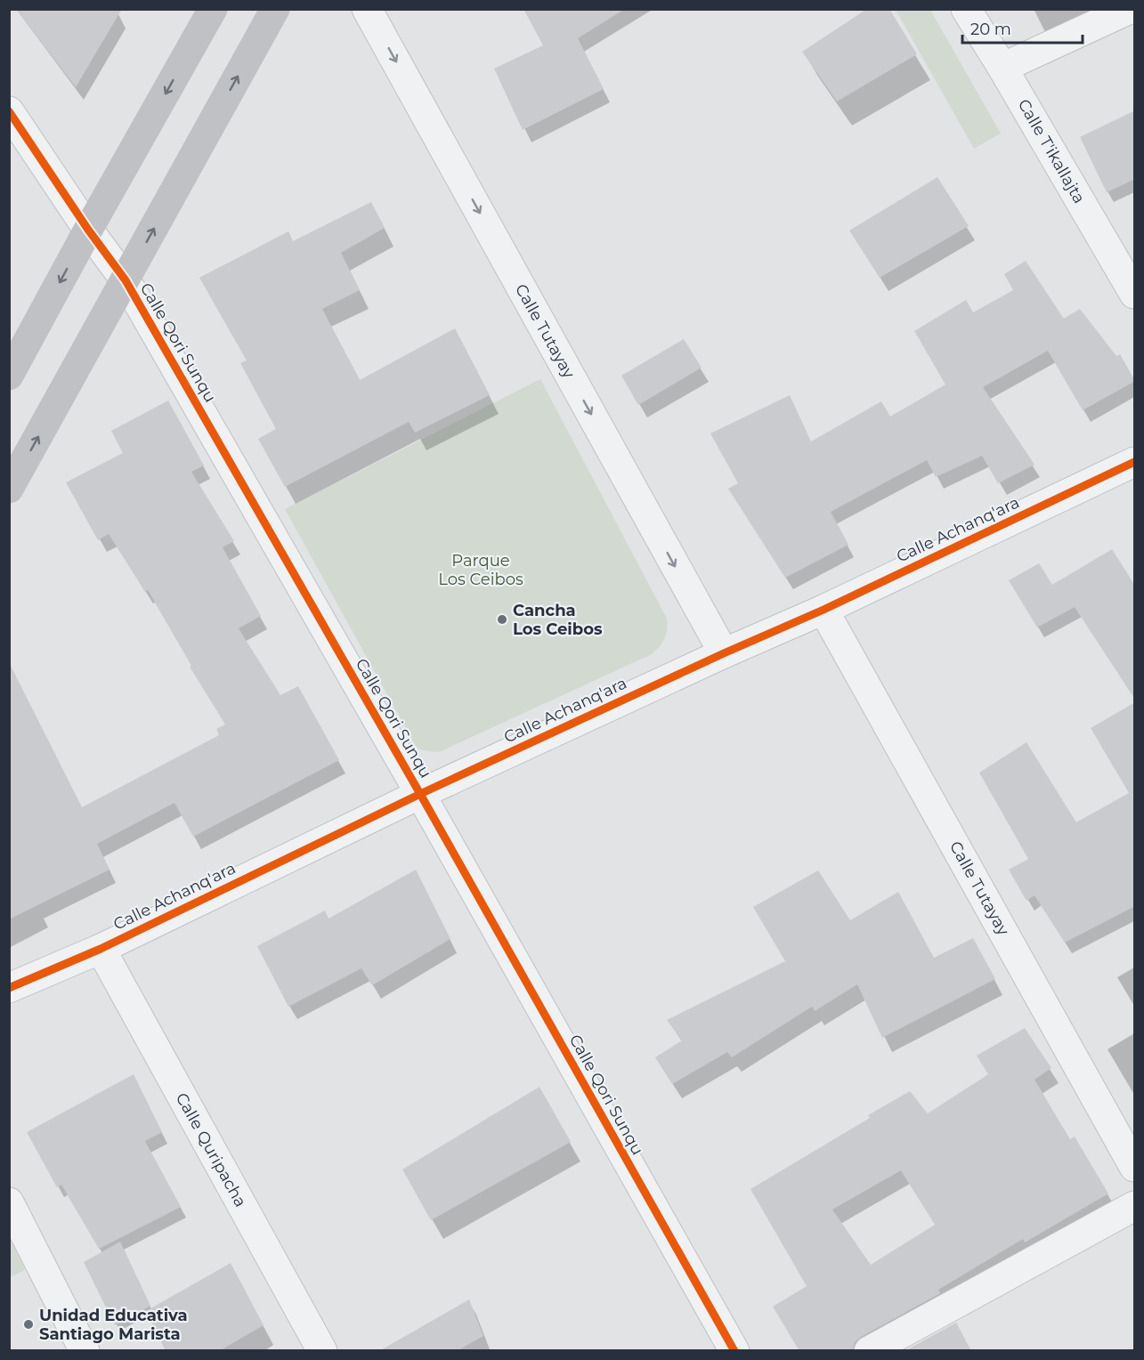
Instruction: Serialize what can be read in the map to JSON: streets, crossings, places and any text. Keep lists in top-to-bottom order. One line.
{"streets":{"street":["Calle T'ikallajta","Calle Tutayay","Calle Qori Sunqu","Calle Achanq'ara","Calle Quripacha"]},"crossings":[["Calle Tutayay","Calle Achanq'ara"],["Calle Qori Sunqu","Calle Achanq'ara"],["Calle Achanq'ara","Calle Quripacha"]],"one_way":["Calle Tutayay"],"parks":["Parque Los Ceibos"],"places":["Cancha Los Ceibos","Unidad Educativa Santiago Marista"],"scale_bar":"20 m"}
